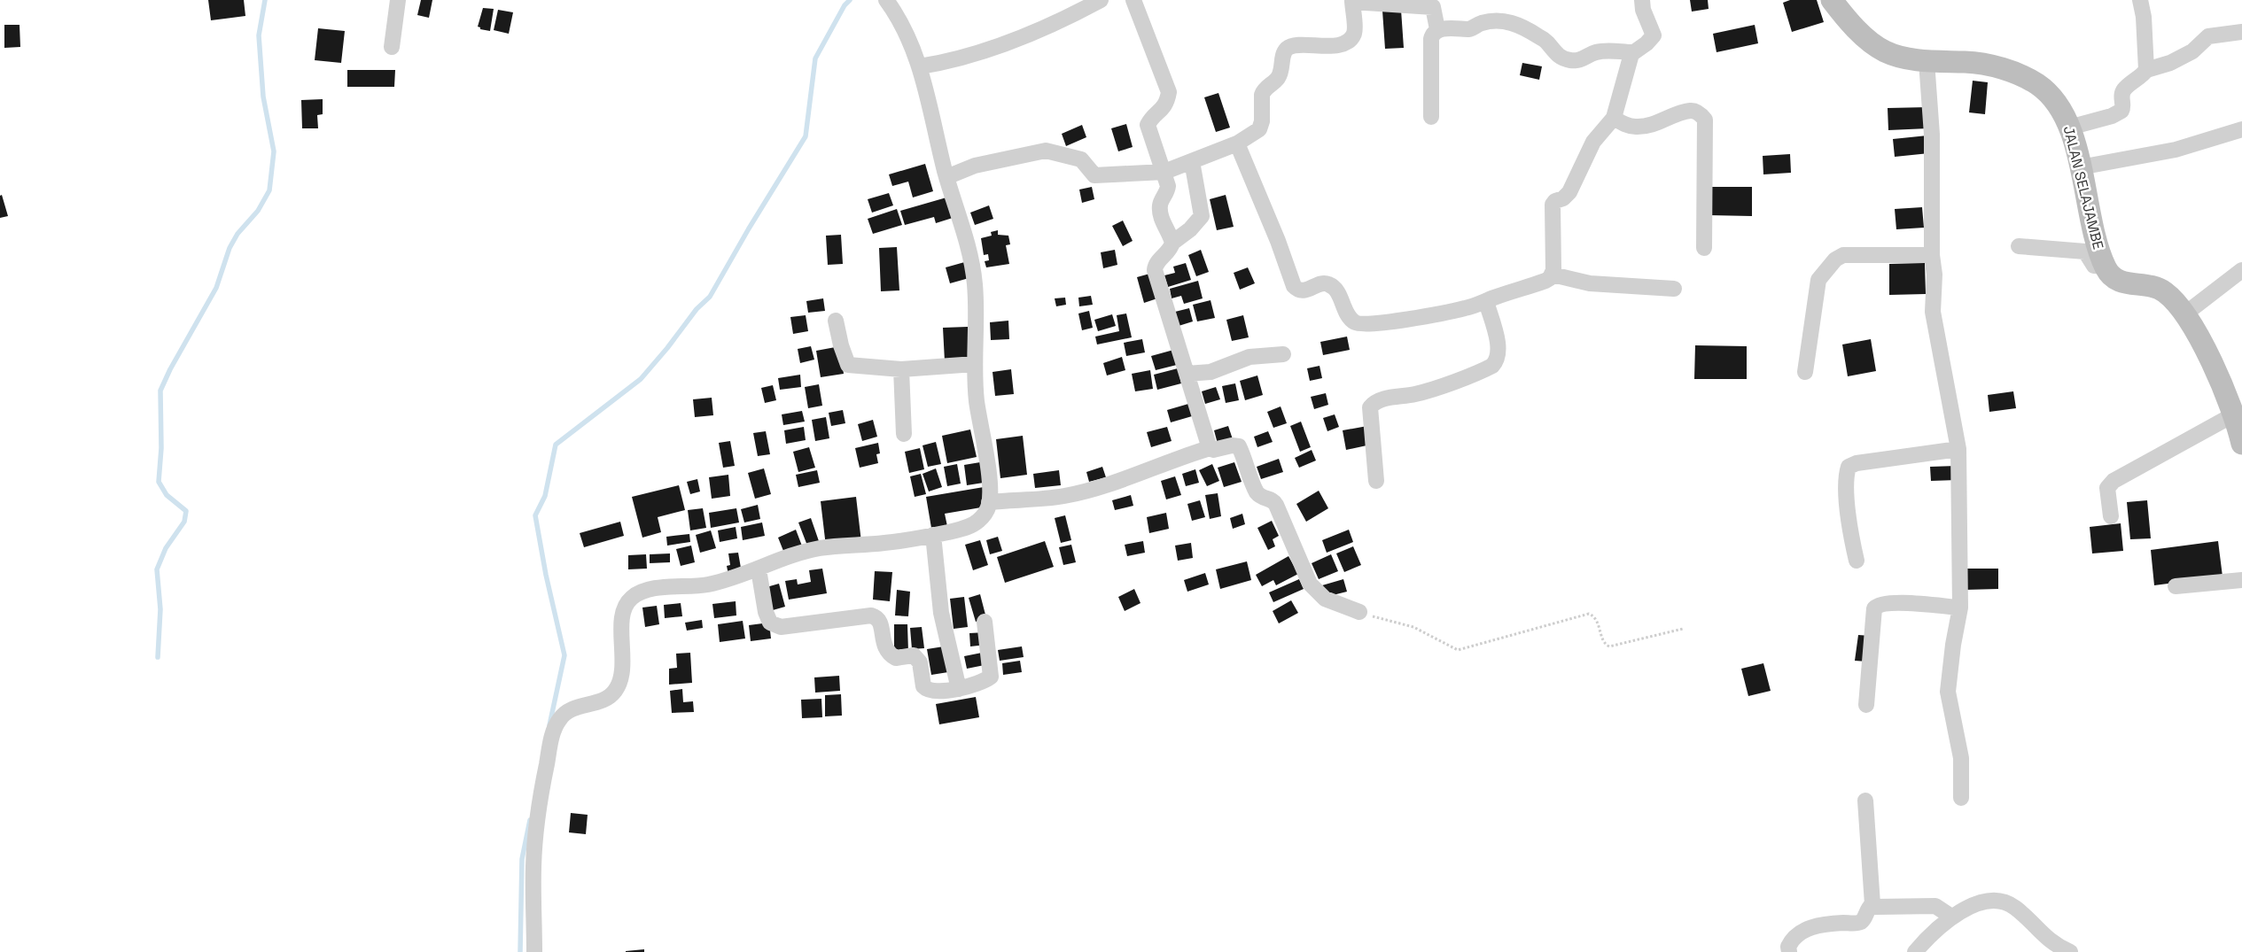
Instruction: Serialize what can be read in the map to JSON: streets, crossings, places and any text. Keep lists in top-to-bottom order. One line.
{"streets":{"street":["JALAN SELAJAMBE"]}}
